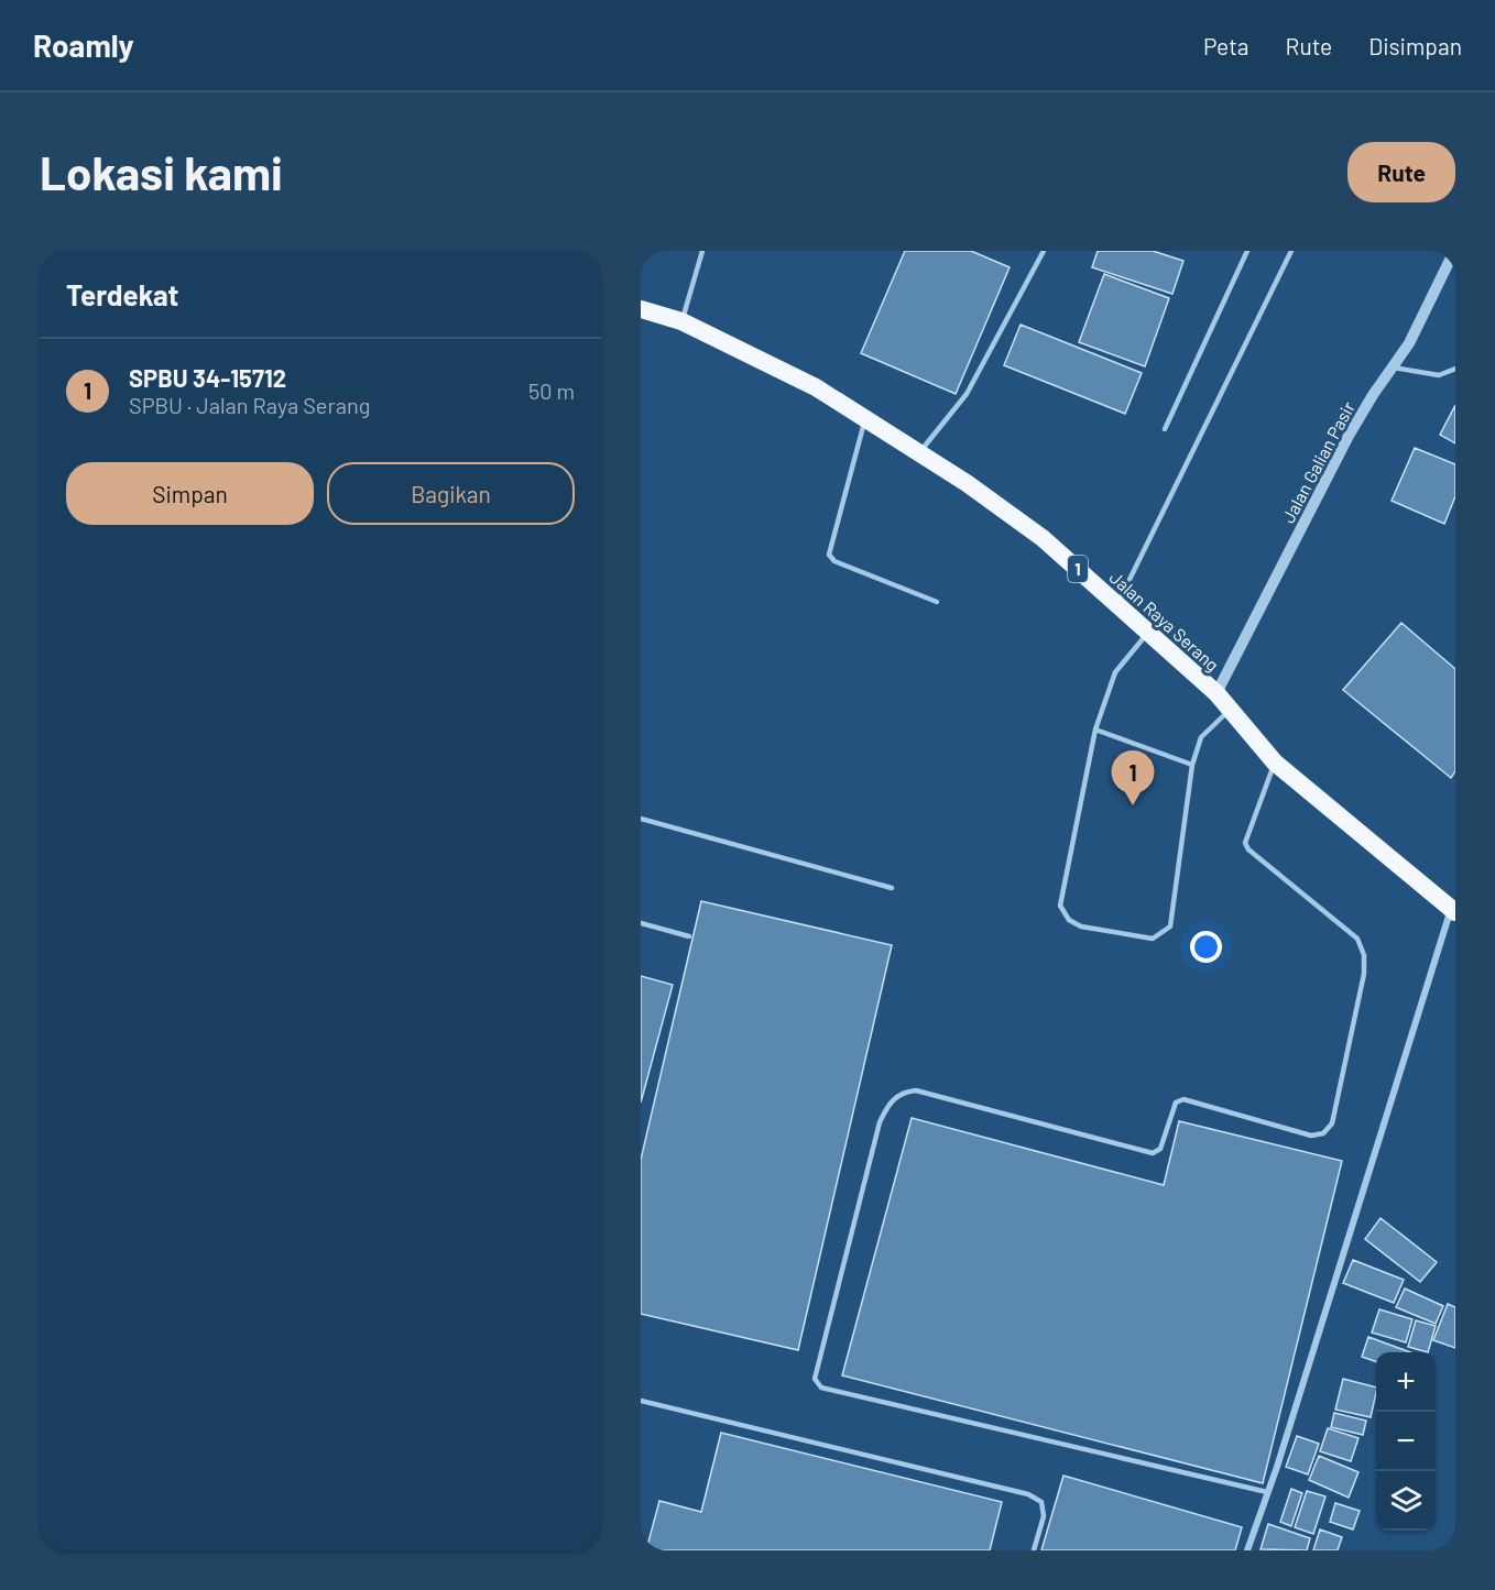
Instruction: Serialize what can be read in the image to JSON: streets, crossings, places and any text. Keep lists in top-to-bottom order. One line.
{"streets":{"highway":["1","Jalan Raya Serang"],"street":["Jalan Galian Pasir"]},"crossings":[["Jalan Galian Pasir","Jalan Raya Serang"]],"page":{"header":"Roamly","nav":["Peta","Rute","Disimpan"],"buttons":["Rute",["Simpan","Bagikan"]],"title":"Lokasi kami","heading":"Terdekat","list":[{"mark":"1","name":"SPBU 34-15712","note":"SPBU · Jalan Raya Serang","value":"50 m"}],"pins":"1","map_buttons":["+","−"]}}
